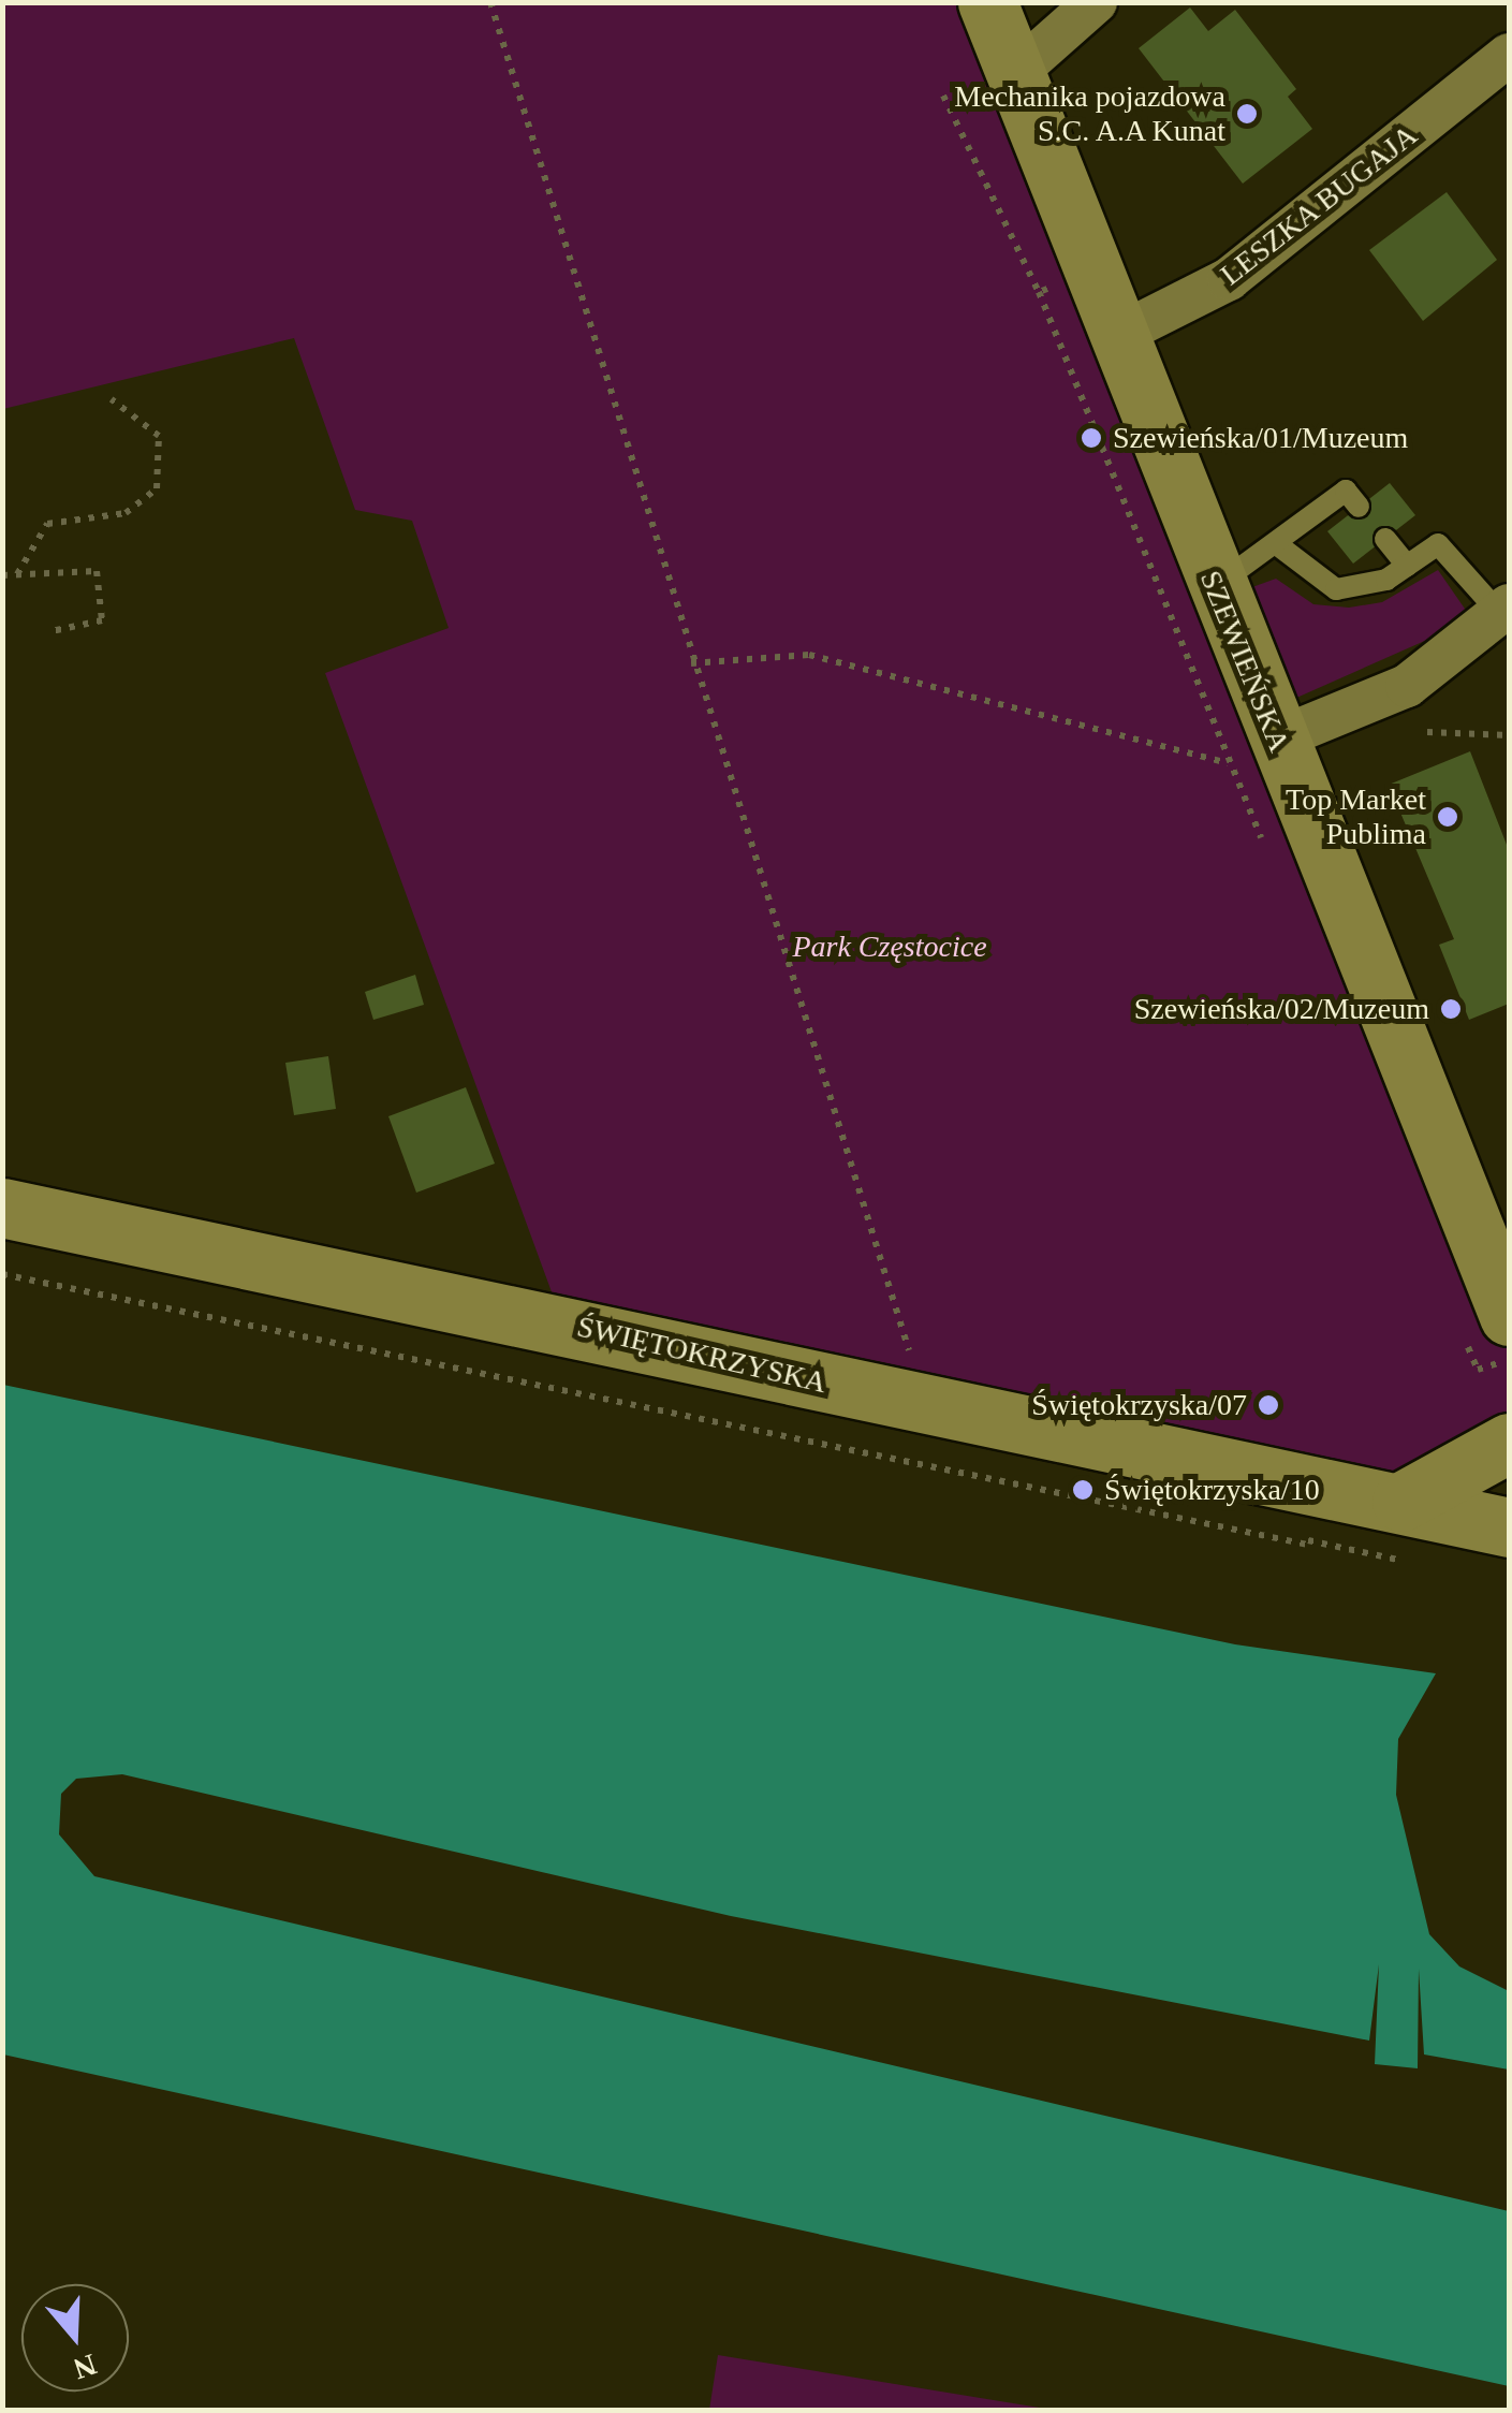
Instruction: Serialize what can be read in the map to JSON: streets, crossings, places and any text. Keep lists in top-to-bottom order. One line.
{"streets":{"street":["LESZKA BUGAJA","SZEWIEŃSKA","ŚWIĘTOKRZYSKA"]},"crossings":[["LESZKA BUGAJA","SZEWIEŃSKA"]],"parks":["Park Częstocice"],"places":["Mechanika pojazdowa S.C. A.A Kunat","Szewieńska/01/Muzeum","Top Market Publima","Szewieńska/02/Muzeum","Świętokrzyska/07","Świętokrzyska/10"],"north":"bottom"}
